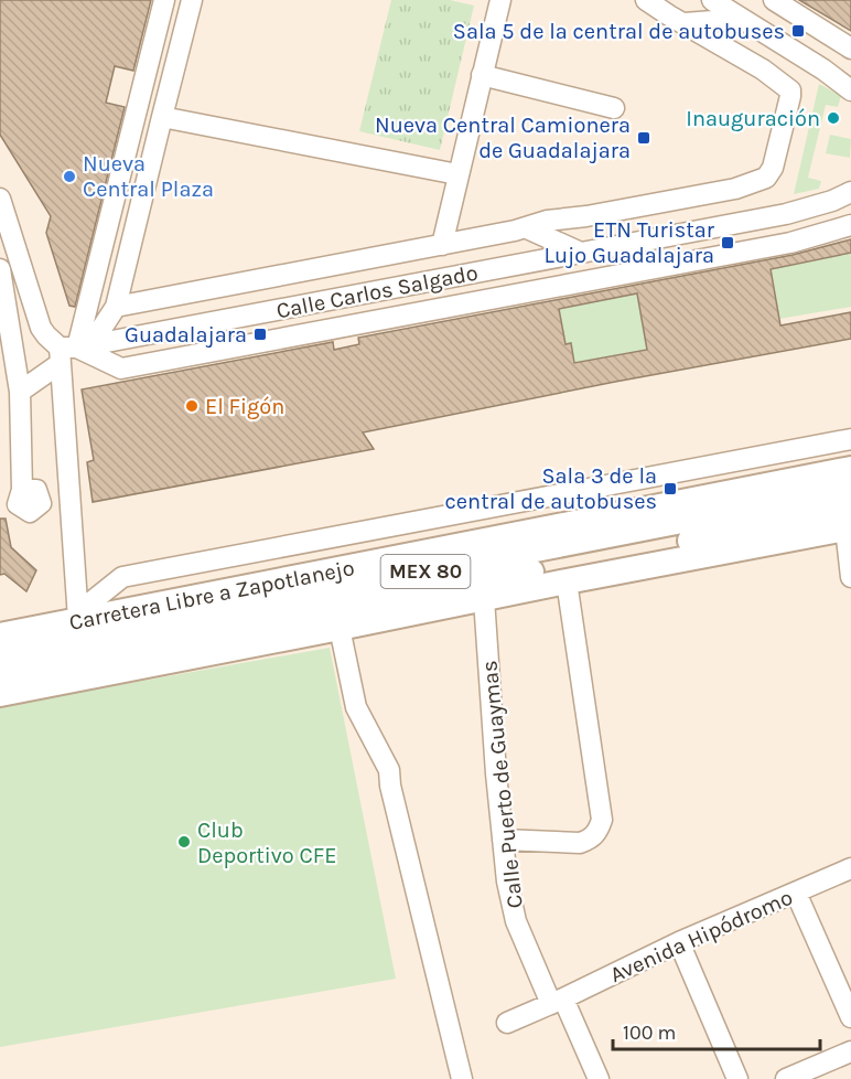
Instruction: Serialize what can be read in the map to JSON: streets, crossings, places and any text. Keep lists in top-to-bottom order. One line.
{"streets":{"main road":["MEX 80","Carretera Libre a Zapotlanejo"],"street":["Calle Carlos Salgado","Calle Puerto de Guaymas","Avenida Hipódromo"]},"crossings":[["Calle Puerto de Guaymas","Avenida Hipódromo"]],"places":{"transit":["Sala 5 de la central de autobuses","Nueva Central Camionera de Guadalajara","ETN Turistar Lujo Guadalajara","Guadalajara","Sala 3 de la central de autobuses"],"other":["Inauguración","Nueva Central Plaza","El Figón","Club Deportivo CFE"]},"scale_bar":"100 m"}
